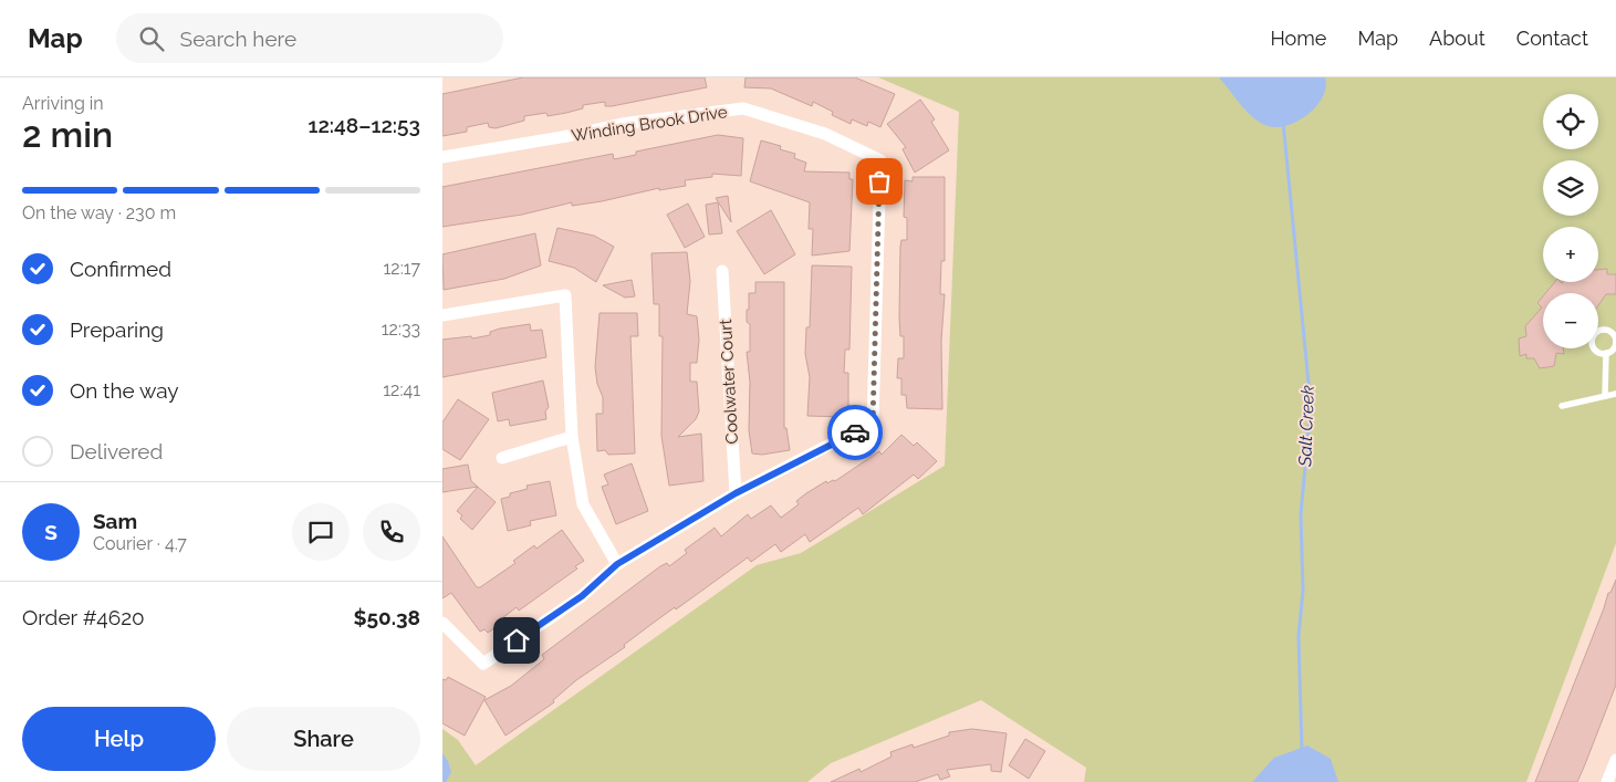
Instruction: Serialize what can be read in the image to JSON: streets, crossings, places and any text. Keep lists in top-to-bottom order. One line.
{"streets":{"street":["Winding Brook Drive","Coolwater Court"]},"crossings":[["Winding Brook Drive","Coolwater Court"]],"water":["Salt Creek"],"page":{"header":"Map","search":"Search here","nav":["Home","Map","About","Contact"],"heading":["2 min","Arriving in","12:48–12:53"],"panel":["Sam","Courier · 4.7","Order #4620","$50.38"],"map_buttons":["+","−"],"bar":"On the way · 230 m","list":[["Confirmed","12:17"],["Preparing","12:33"],["On the way","12:41"],"Delivered"],"round":"S","buttons":["Help","Share"]}}
